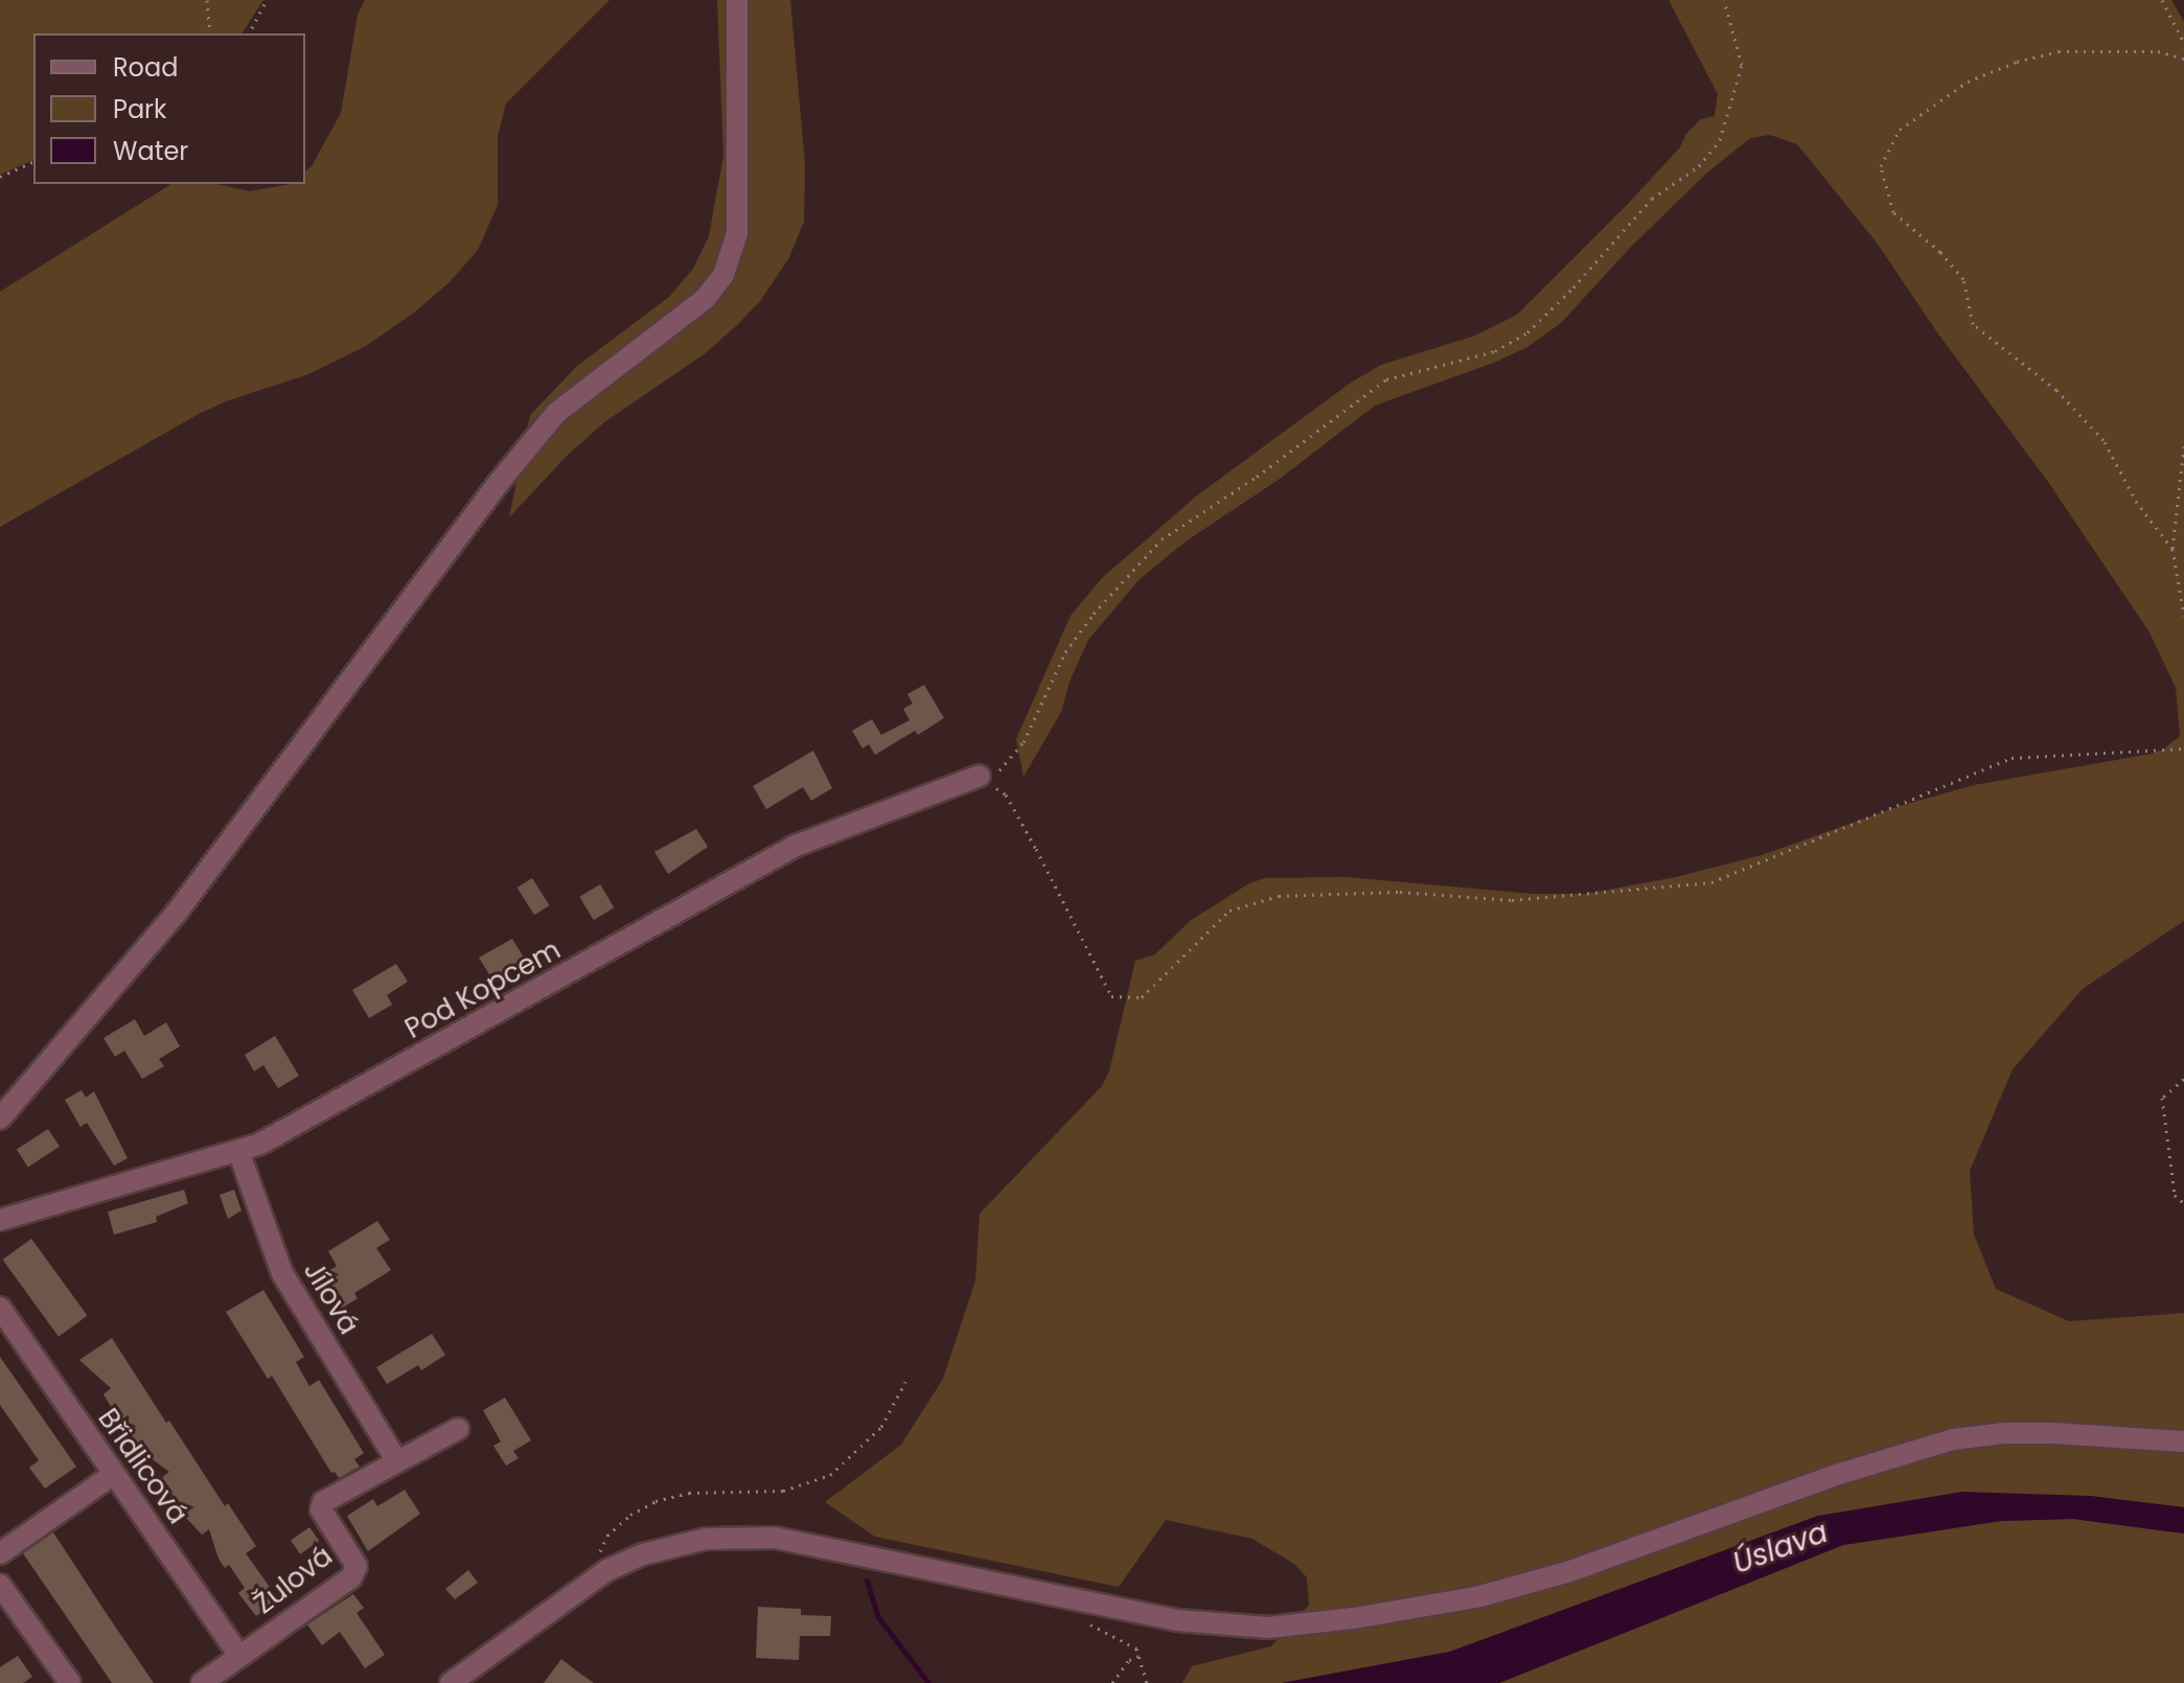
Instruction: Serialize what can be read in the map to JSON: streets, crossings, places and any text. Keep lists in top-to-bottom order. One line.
{"streets":{"street":["Pod Kopcem","Jílová","Břidlicová","Žulová"]},"crossings":[["Pod Kopcem","Jílová"],["Jílová","Žulová"],["Břidlicová","Žulová"]],"water":["Úslava"],"legend":["Road","Park","Water"]}
